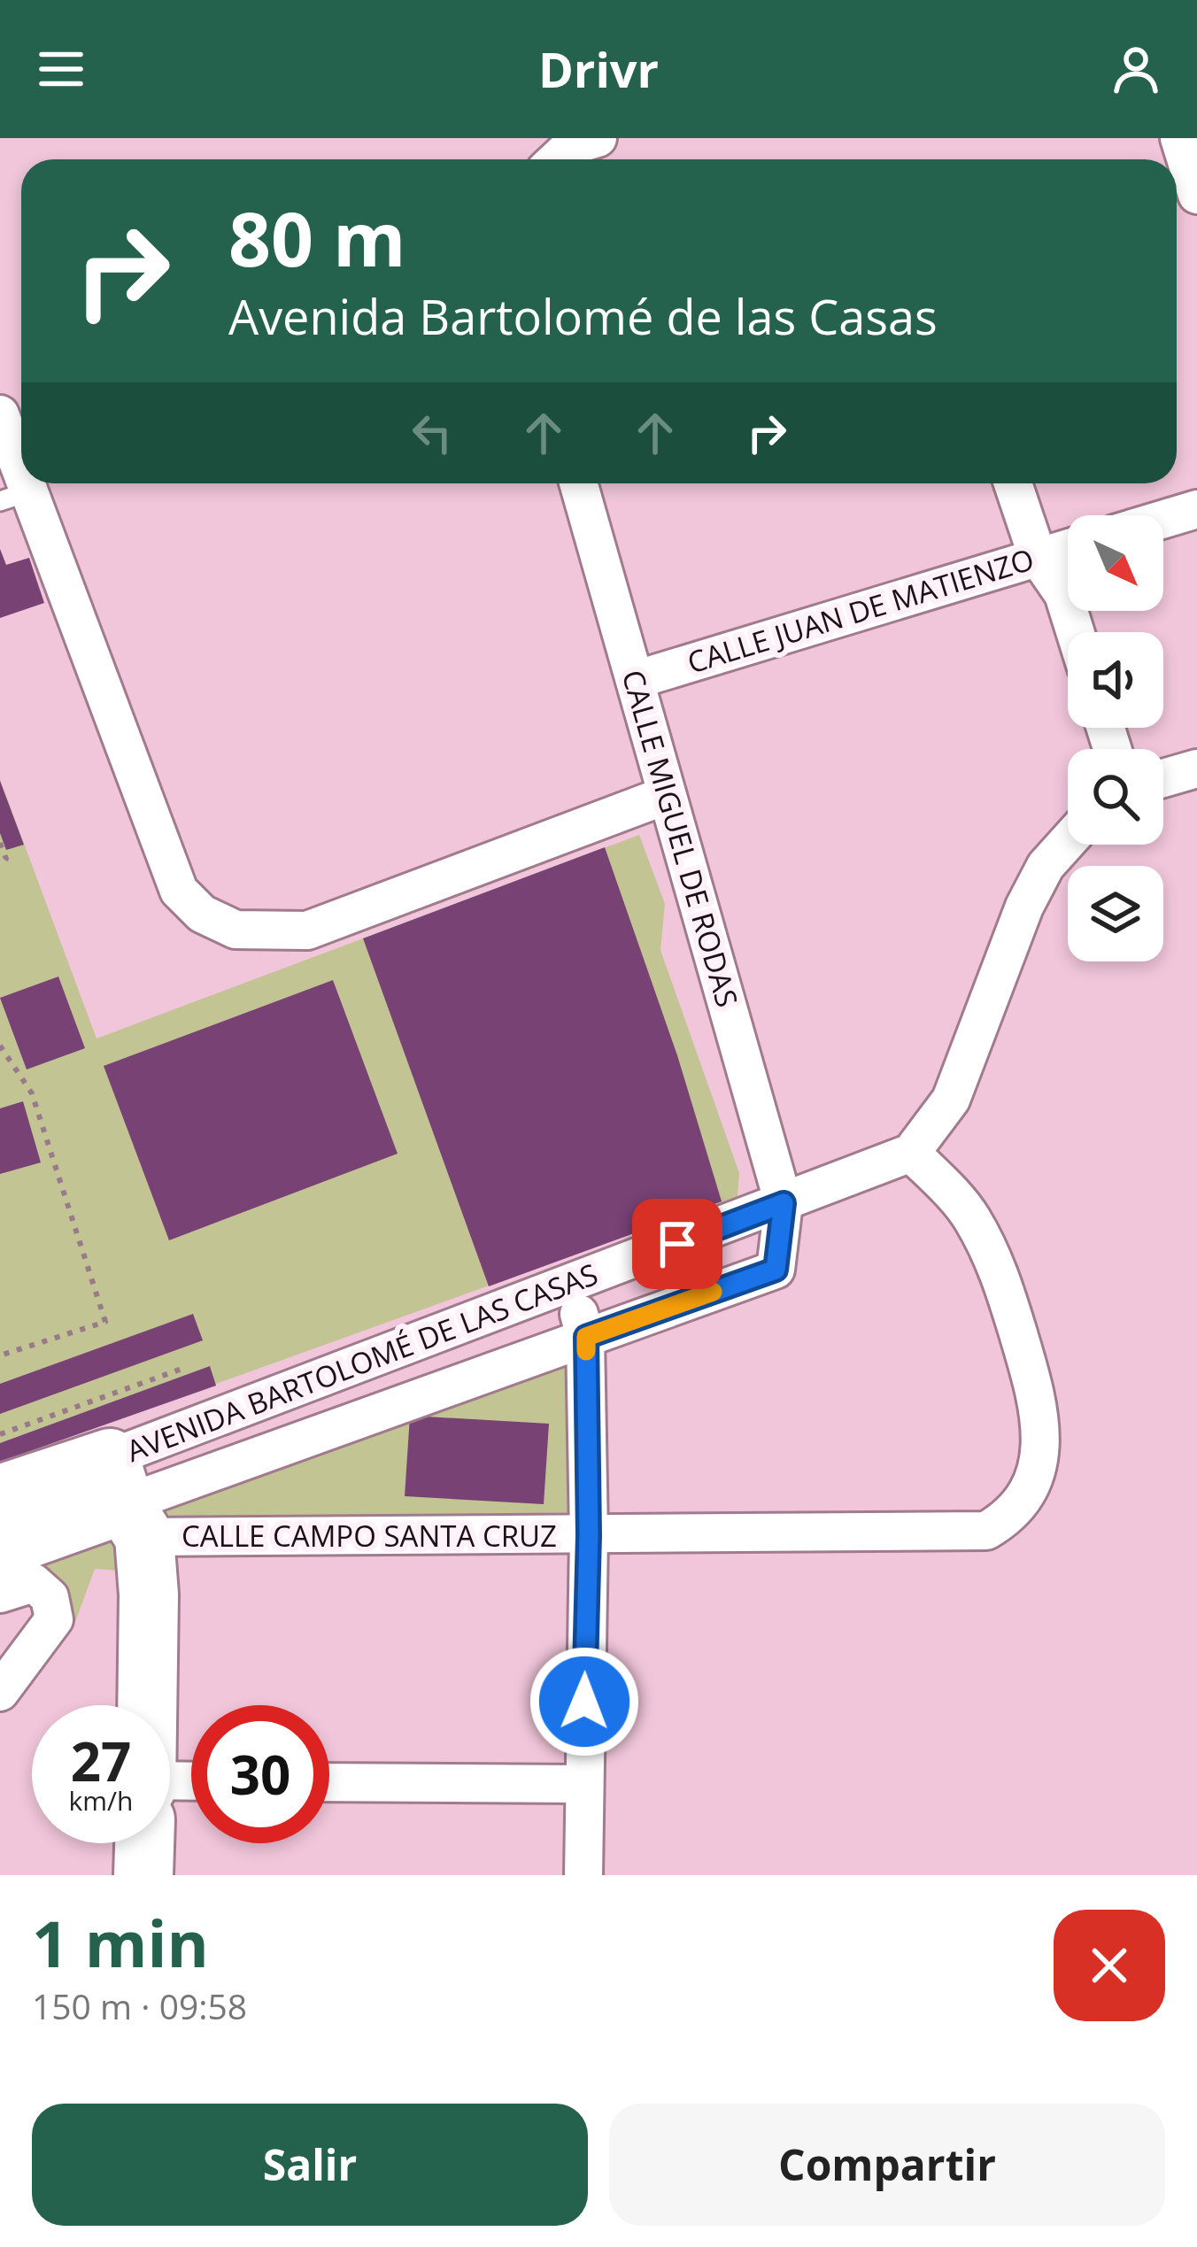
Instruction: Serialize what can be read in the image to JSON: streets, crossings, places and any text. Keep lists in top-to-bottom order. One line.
{"streets":{"main road":["AVENIDA BARTOLOMÉ DE LAS CASAS"],"street":["CALLE JUAN DE MATIENZO","CALLE MIGUEL DE RODAS","CALLE CAMPO SANTA CRUZ"]},"crossings":[["CALLE JUAN DE MATIENZO","CALLE MIGUEL DE RODAS"],["CALLE MIGUEL DE RODAS","AVENIDA BARTOLOMÉ DE LAS CASAS"],["AVENIDA BARTOLOMÉ DE LAS CASAS","CALLE CAMPO SANTA CRUZ"]],"north":"bottom right","page":{"header":"Drivr","turn":["80 m","Avenida Bartolomé de las Casas"],"speed":"27 km/h","limit":"30","heading":["1 min","150 m · 09:58"],"buttons":["Salir","Compartir"]}}
